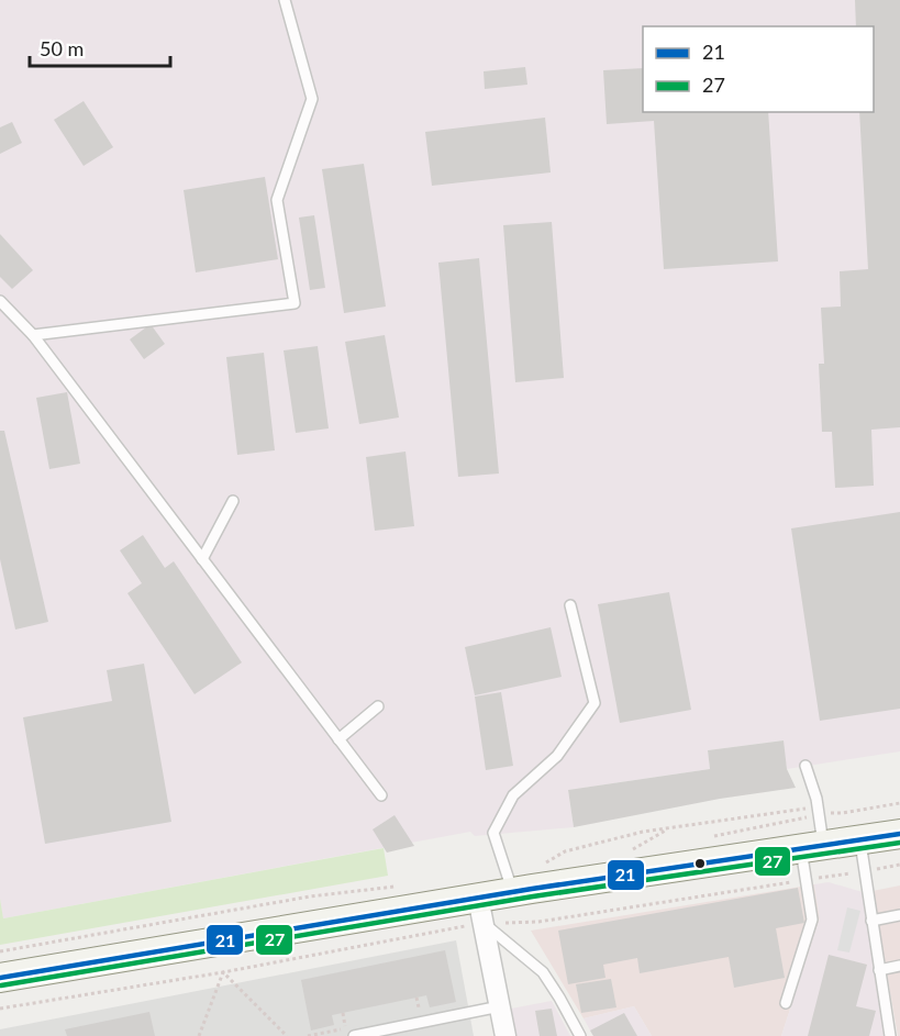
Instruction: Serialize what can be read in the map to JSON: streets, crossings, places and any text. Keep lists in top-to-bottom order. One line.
{"lines":["transit line 21","transit line 27"],"legend":["21","27"],"scale_bar":"50 m"}
